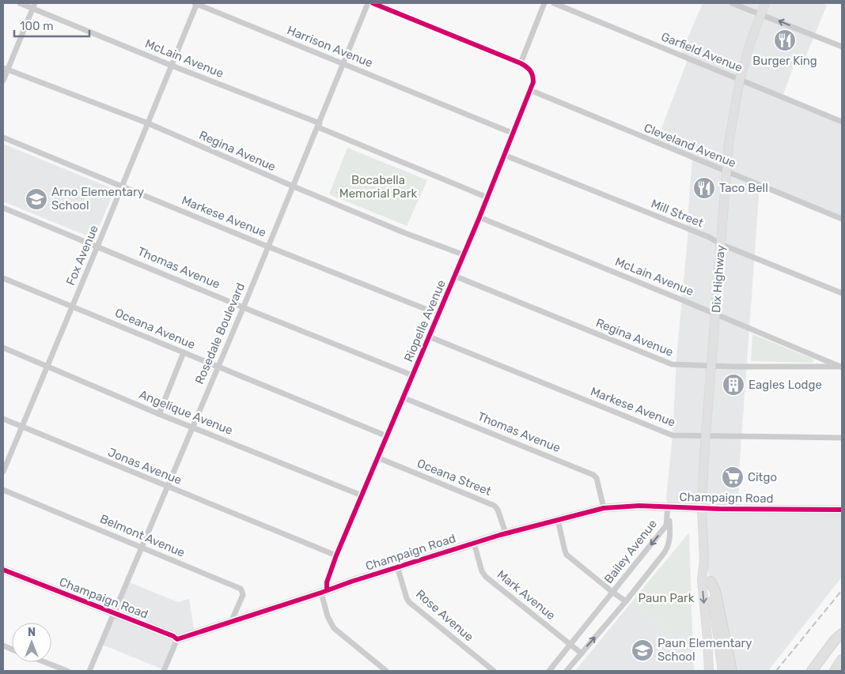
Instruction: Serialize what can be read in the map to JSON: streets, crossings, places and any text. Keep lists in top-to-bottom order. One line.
{"streets":{"main road":["Dix Highway"],"street":["Harrison Avenue","Garfield Avenue","McLain Avenue","Cleveland Avenue","Regina Avenue","Mill Street","Markese Avenue","Fox Avenue","Thomas Avenue","Riopelle Avenue","Oceana Avenue","Rosedale Boulevard","Angelique Avenue","Jonas Avenue","Oceana Street","Champaign Road","Belmont Avenue","Bailey Avenue","Mark Avenue","Rose Avenue"]},"crossings":[["Harrison Avenue","Fox Avenue"],["Harrison Avenue","Riopelle Avenue"],["Harrison Avenue","Rosedale Boulevard"],["Garfield Avenue","Dix Highway"],["McLain Avenue","Regina Avenue"],["McLain Avenue","Fox Avenue"],["McLain Avenue","Dix Highway"],["McLain Avenue","Riopelle Avenue"],["McLain Avenue","Rosedale Boulevard"],["Cleveland Avenue","Dix Highway"],["Cleveland Avenue","Riopelle Avenue"],["Regina Avenue","Fox Avenue"],["Regina Avenue","Dix Highway"],["Regina Avenue","Riopelle Avenue"],["Regina Avenue","Rosedale Boulevard"],["Mill Street","Dix Highway"],["Mill Street","Riopelle Avenue"],["Markese Avenue","Fox Avenue"],["Markese Avenue","Dix Highway"],["Markese Avenue","Riopelle Avenue"],["Markese Avenue","Rosedale Boulevard"],["Fox Avenue","Thomas Avenue"],["Fox Avenue","Oceana Avenue"],["Fox Avenue","Angelique Avenue"],["Fox Avenue","Jonas Avenue"],["Thomas Avenue","Riopelle Avenue"],["Thomas Avenue","Rosedale Boulevard"],["Thomas Avenue","Champaign Road"],["Dix Highway","Champaign Road"],["Riopelle Avenue","Oceana Avenue"],["Riopelle Avenue","Angelique Avenue"],["Riopelle Avenue","Jonas Avenue"],["Riopelle Avenue","Oceana Street"],["Riopelle Avenue","Champaign Road"],["Oceana Avenue","Rosedale Boulevard"],["Rosedale Boulevard","Angelique Avenue"],["Rosedale Boulevard","Jonas Avenue"],["Rosedale Boulevard","Champaign Road"],["Rosedale Boulevard","Belmont Avenue"],["Oceana Street","Champaign Road"],["Champaign Road","Belmont Avenue"],["Champaign Road","Bailey Avenue"],["Champaign Road","Mark Avenue"],["Champaign Road","Rose Avenue"],["Bailey Avenue","Mark Avenue"]],"parks":["Bocabella Memorial Park","Paun Park"],"places":{"restaurant":["Burger King","Taco Bell"],"school or university":["Arno Elementary School","Paun Elementary School"],"building":["Eagles Lodge"],"supermarket":["Citgo"]},"scale_bar":"100 m","north":"top"}
